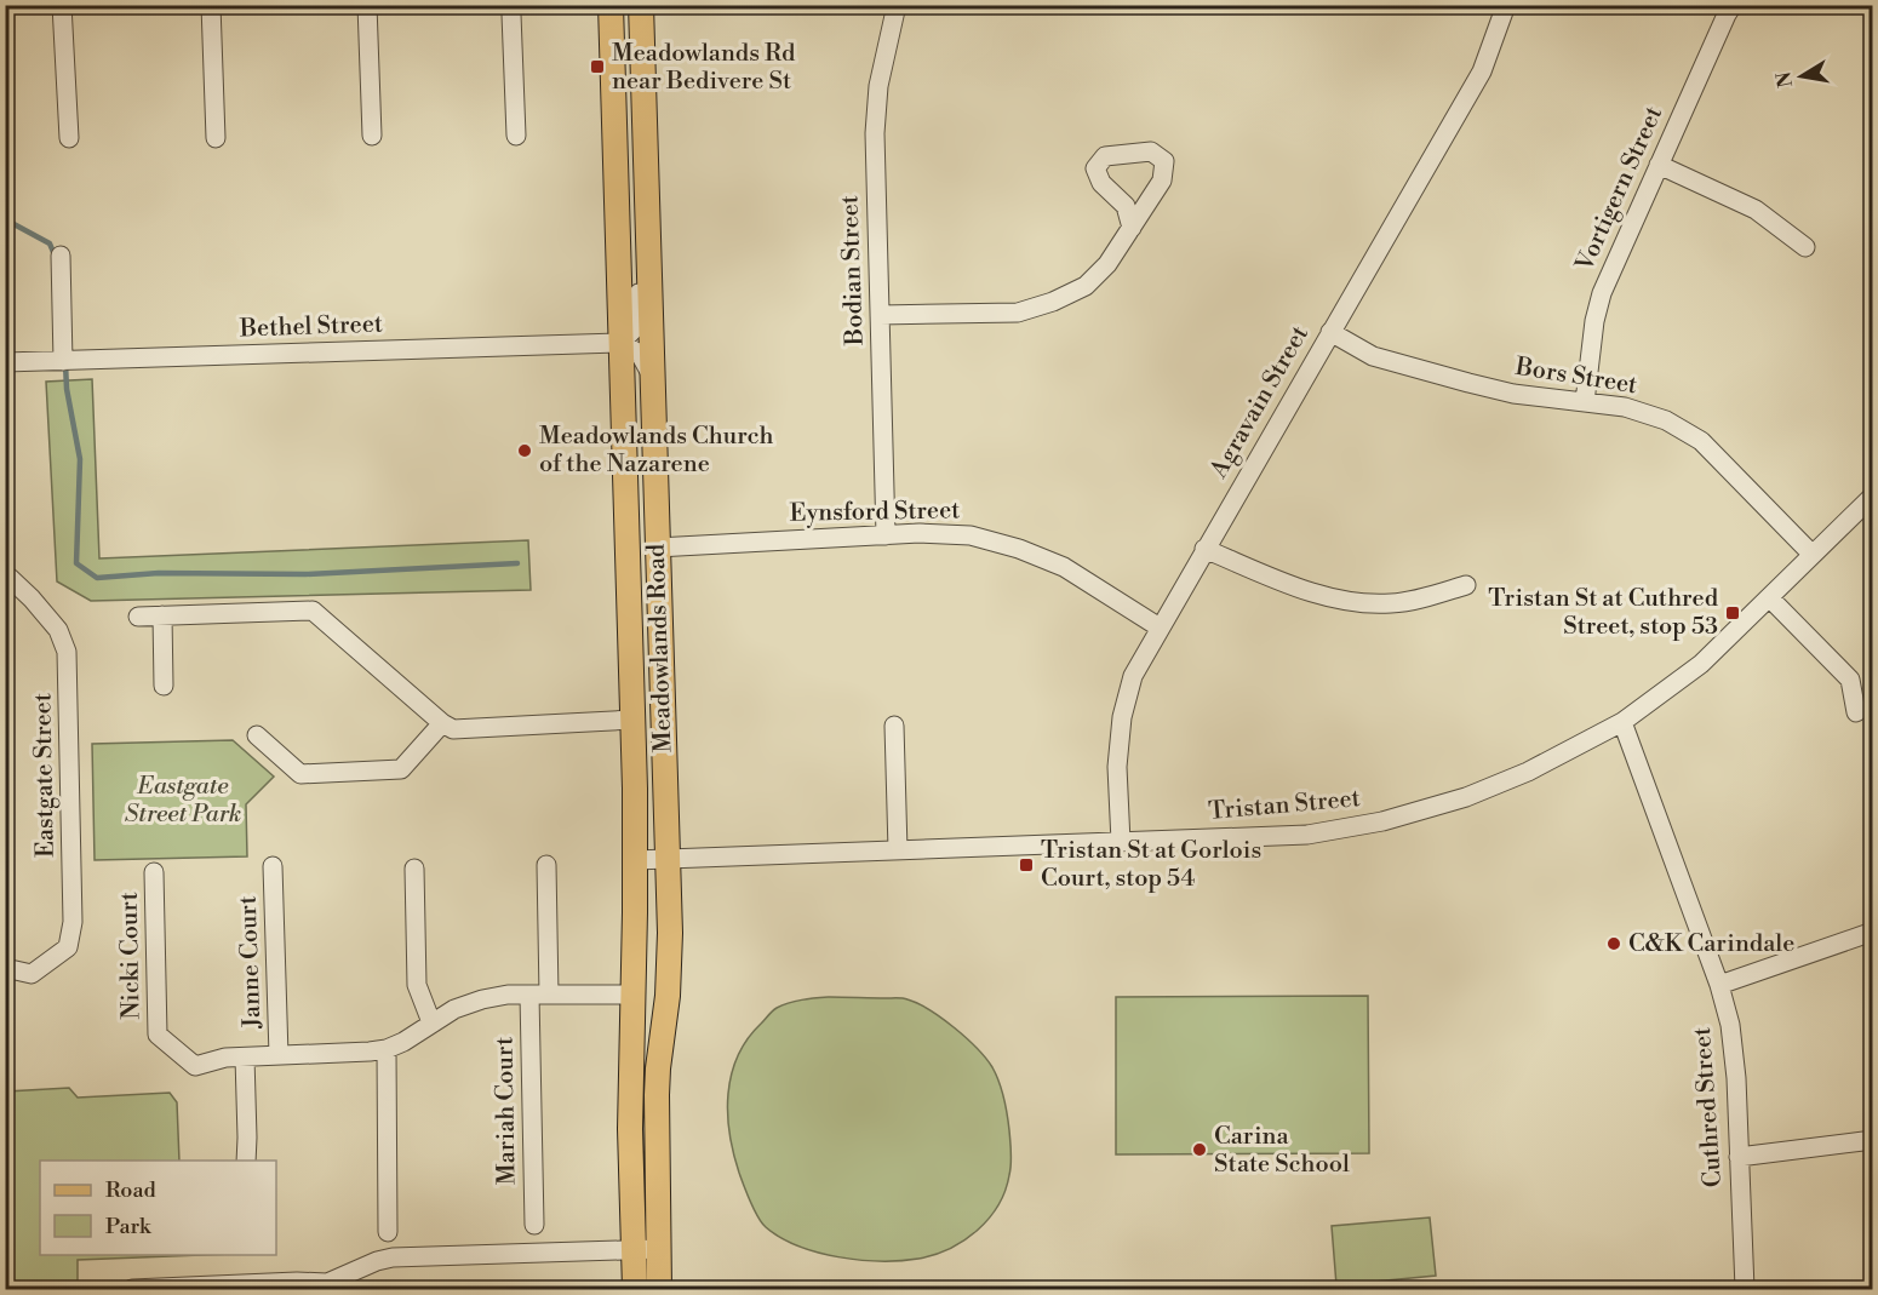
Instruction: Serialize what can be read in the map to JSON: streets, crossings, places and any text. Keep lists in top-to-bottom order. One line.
{"streets":{"main road":["Meadowlands Road"],"street":["Vortigern Street","Bodian Street","Bethel Street","Bors Street","Agravain Street","Eynsford Street","Eastgate Street","Tristan Street","Nicki Court","Janne Court","Cuthred Street","Mariah Court"]},"crossings":[["Vortigern Street","Bors Street"],["Bodian Street","Eynsford Street"],["Bethel Street","Meadowlands Road"],["Bors Street","Agravain Street"],["Bors Street","Tristan Street"],["Agravain Street","Eynsford Street"],["Agravain Street","Tristan Street"],["Eynsford Street","Meadowlands Road"],["Meadowlands Road","Tristan Street"],["Tristan Street","Cuthred Street"]],"parks":["Eastgate Street Park"],"places":{"transit":["Meadowlands Rd near Bedivere St","Tristan St at Cuthred Street, stop 53","Tristan St at Gorlois Court, stop 54"],"other":["Meadowlands Church of the Nazarene","C&K Carindale","Carina State School"]},"legend":["Road","Park"],"north":"left"}
